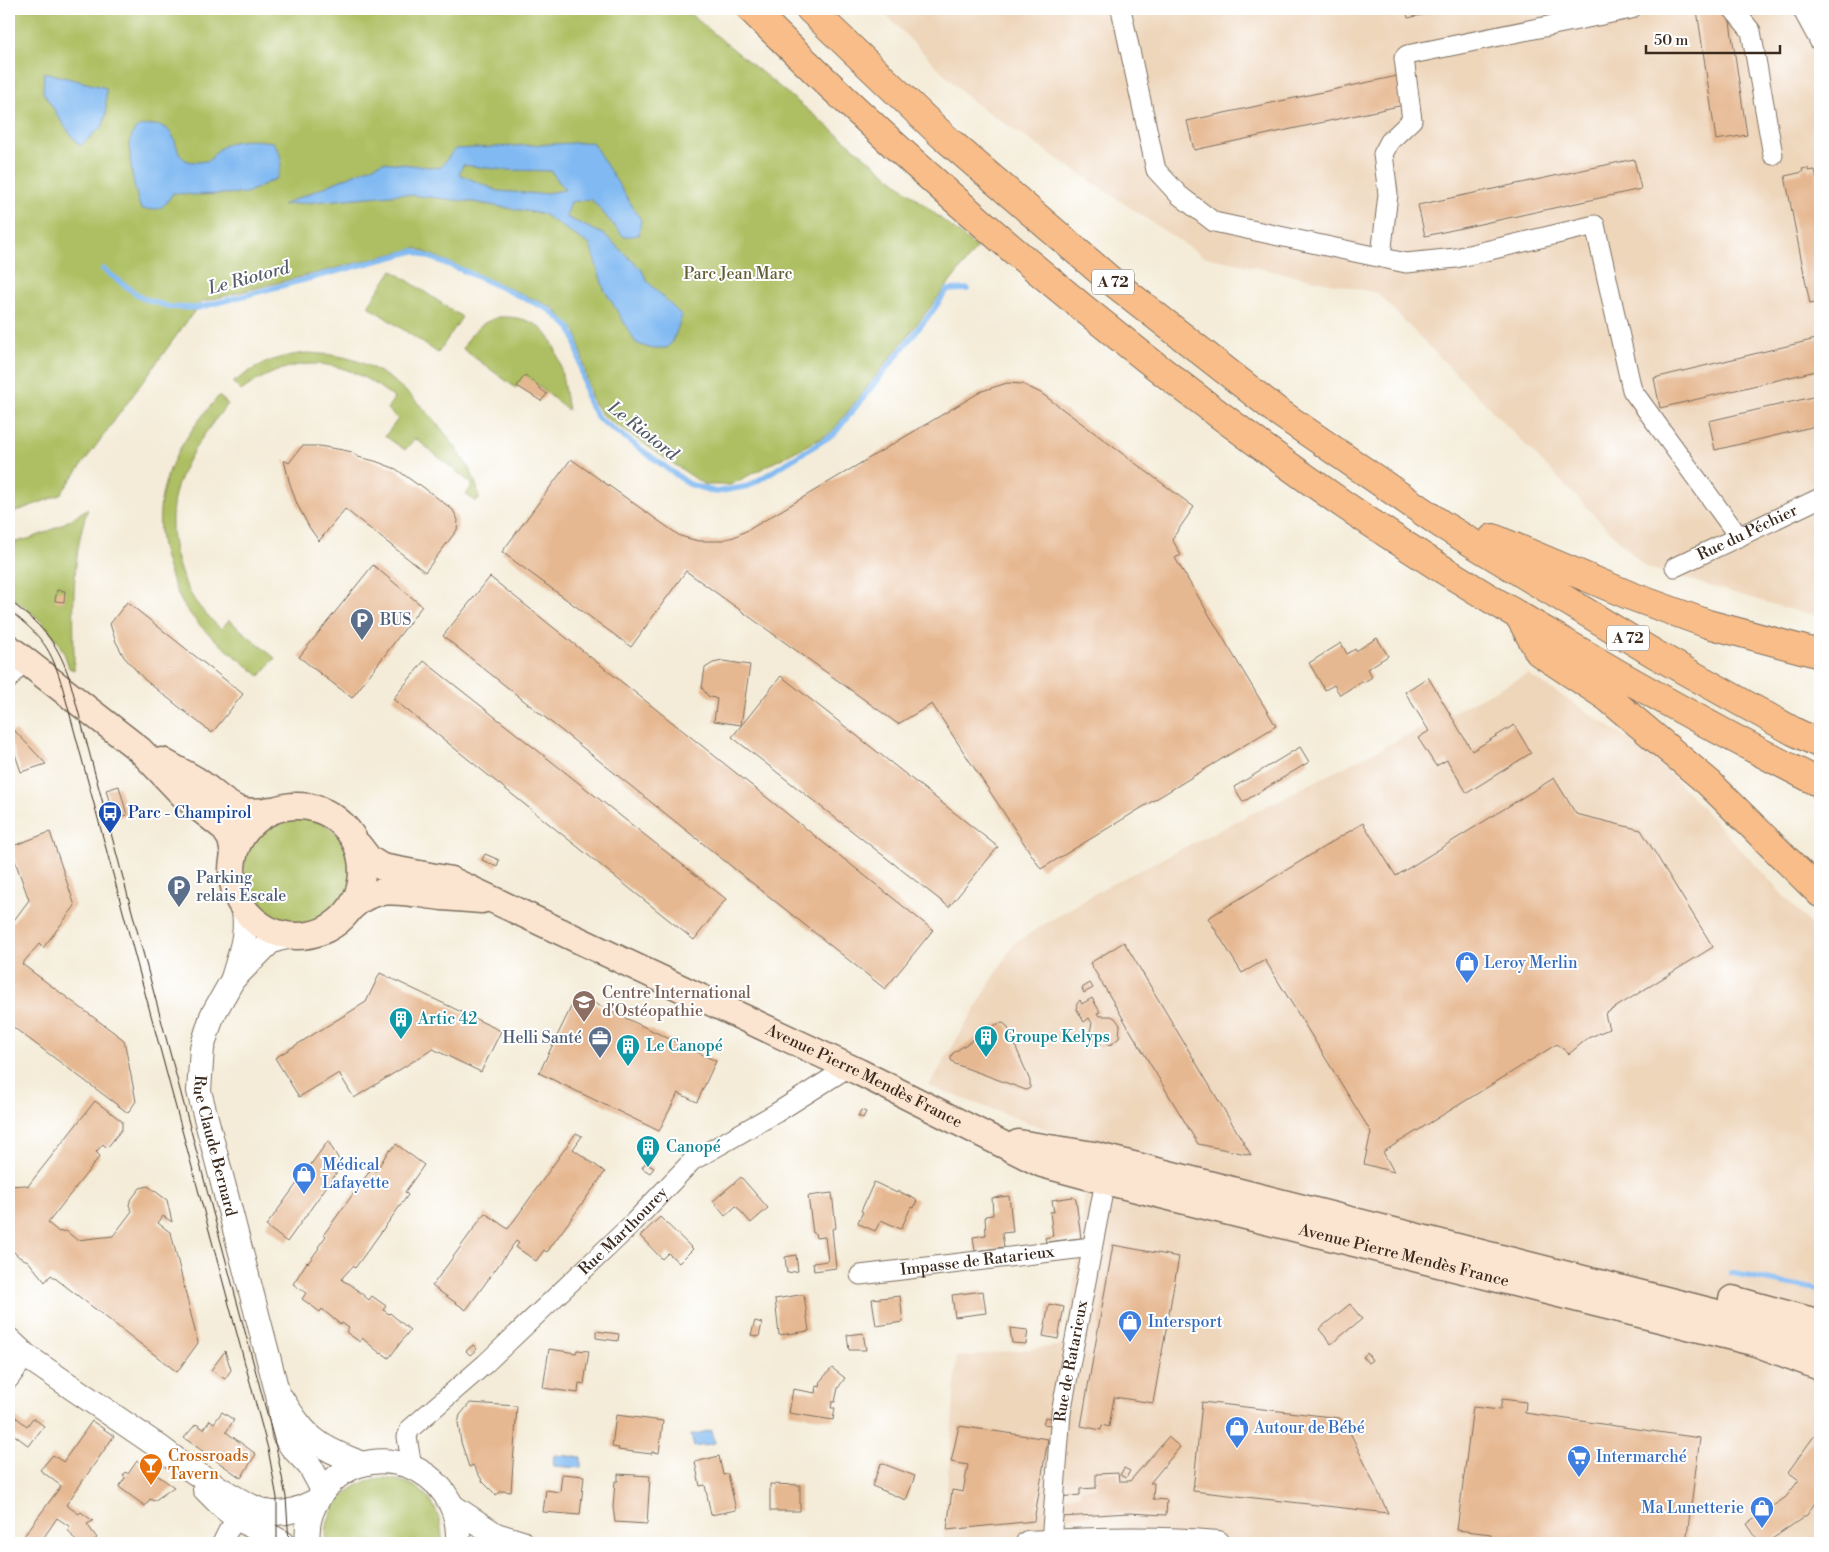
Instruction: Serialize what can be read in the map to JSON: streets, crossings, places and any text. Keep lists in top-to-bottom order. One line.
{"streets":{"highway":["A 72"],"main road":["Avenue Pierre Mendès France"],"street":["Rue du Péchier","Rue Claude Bernard","Rue Marthourey","Impasse de Ratarieux","Rue de Ratarieux"]},"crossings":[["Avenue Pierre Mendès France","Rue Claude Bernard"],["Avenue Pierre Mendès France","Rue Marthourey"],["Avenue Pierre Mendès France","Rue de Ratarieux"],["Impasse de Ratarieux","Rue de Ratarieux"]],"water":["Le Riotord"],"parks":["Parc Jean Marc"],"places":{"parking":["BUS","Parking relais Escale"],"bus stop":["Parc - Champirol"],"shop":["Leroy Merlin","Médical Lafayette","Intersport","Autour de Bébé","Ma Lunetterie"],"school or university":["Centre International d'Ostéopathie"],"building":["Artic 42","Groupe Kelyps","Le Canopé","Canopé"],"office":["Helli Santé"],"supermarket":["Intermarché"],"bar":["Crossroads Tavern"]},"scale_bar":"50 m"}
